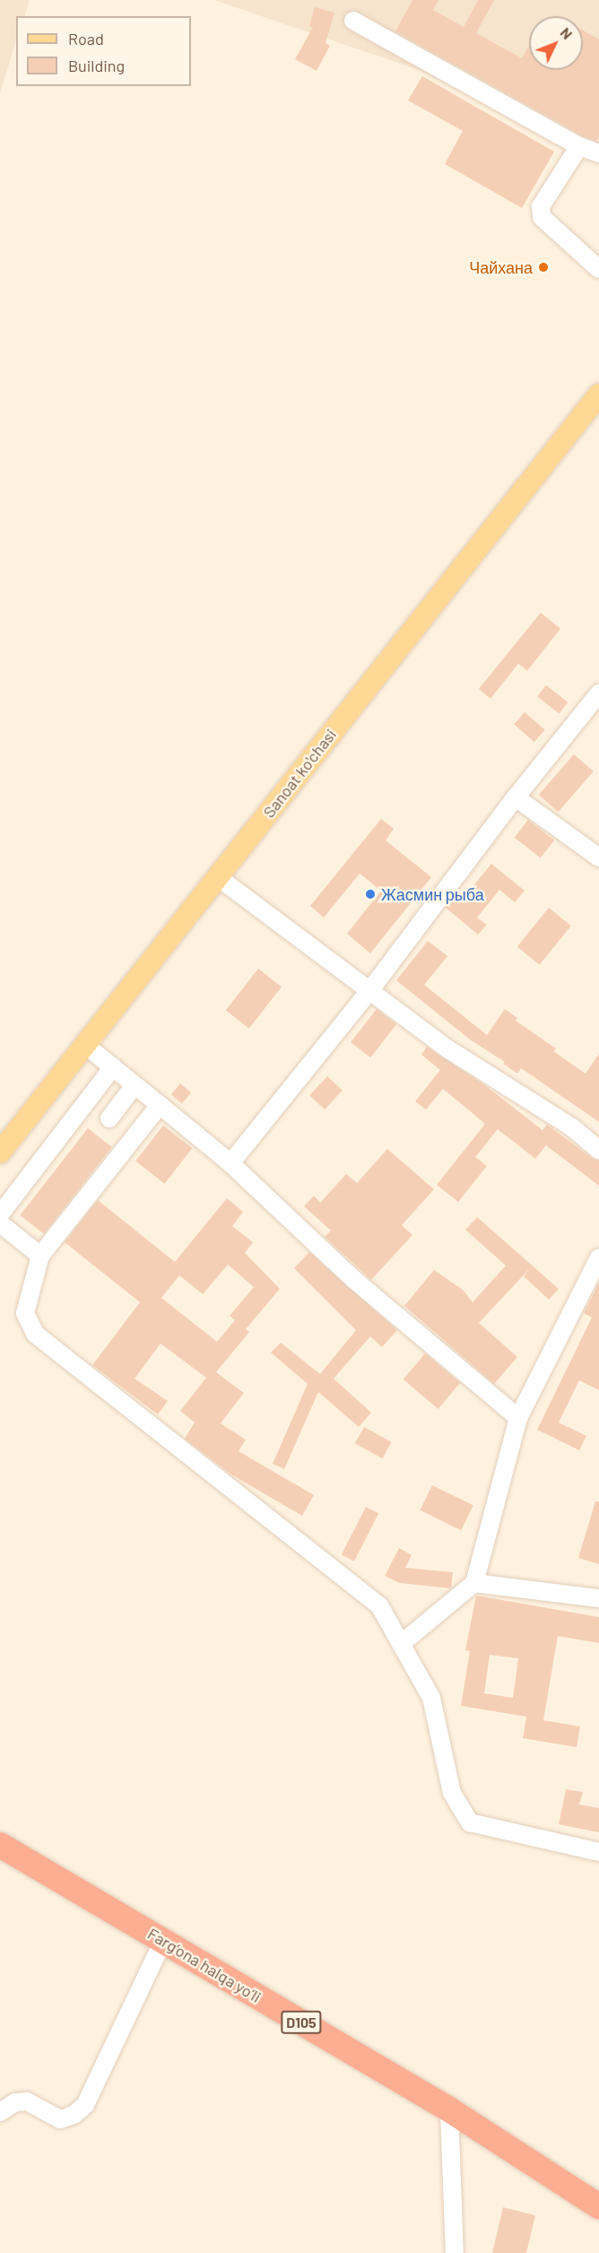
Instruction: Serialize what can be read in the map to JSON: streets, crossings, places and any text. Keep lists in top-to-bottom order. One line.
{"streets":{"highway":["Farg‘ona halqa yo‘li","D105"],"main road":["Sanoat ko'chasi"]},"places":["Чайхана","Жасмин рыба"],"legend":["Road","Building"],"north":"top right"}
